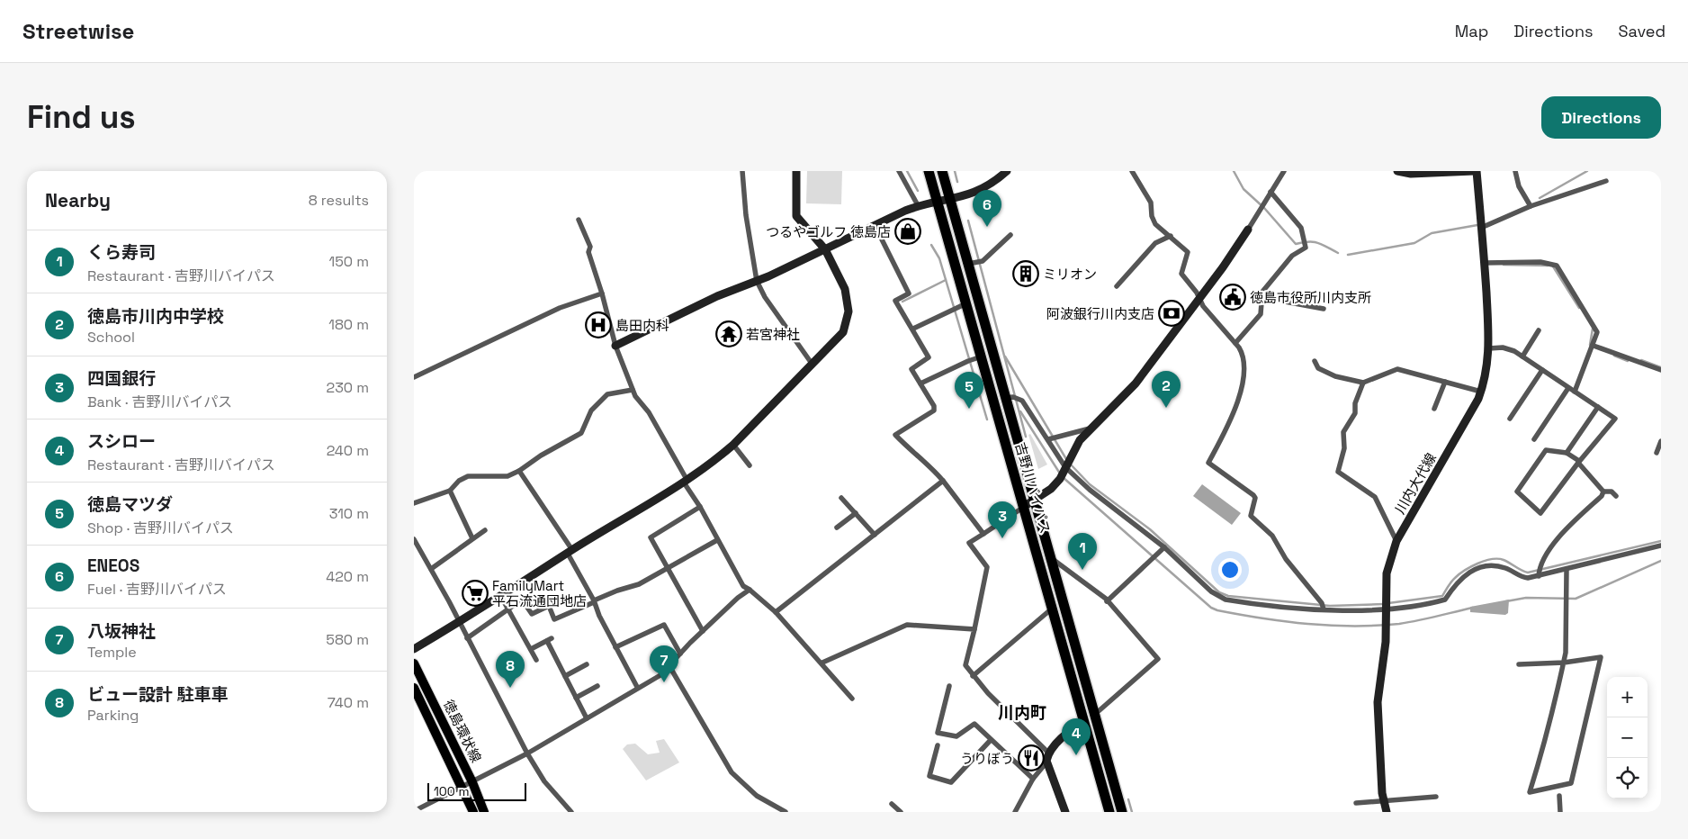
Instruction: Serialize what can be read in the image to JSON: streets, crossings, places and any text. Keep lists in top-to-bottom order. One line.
{"streets":{"highway":["吉野川バイパス"],"main road":["徳島環状線"],"street":["川内大代線"]},"districts":["川内町"],"places":{"shop":["つるやゴルフ 徳島店"],"building":["ミリオン"],"public building":["徳島市役所川内支所"],"bank":["阿波銀行川内支店"],"hospital":["島田内科"],"temple":["若宮神社"],"supermarket":["FamilyMart 平石流通団地店"],"restaurant":["うりぼう"]},"scale_bar":"100 m","page":{"header":"Streetwise","nav":["Map","Directions","Saved"],"buttons":"Directions","title":"Find us","heading":["Nearby","8 results"],"pins":["6","2","5","3","1","7","8","4"],"list":[{"mark":"1","name":"くら寿司","note":"Restaurant · 吉野川バイパス","value":"150 m"},{"mark":"2","name":"徳島市川内中学校","note":"School","value":"180 m"},{"mark":"3","name":"四国銀行","note":"Bank · 吉野川バイパス","value":"230 m"},{"mark":"4","name":"スシロー","note":"Restaurant · 吉野川バイパス","value":"240 m"},{"mark":"5","name":"徳島マツダ","note":"Shop · 吉野川バイパス","value":"310 m"},{"mark":"6","name":"ENEOS","note":"Fuel · 吉野川バイパス","value":"420 m"},{"mark":"7","name":"八坂神社","note":"Temple","value":"580 m"},{"mark":"8","name":"ビュー設計 駐車車","note":"Parking","value":"740 m"}],"map_buttons":["+","−"],"scale":"100 m"}}
